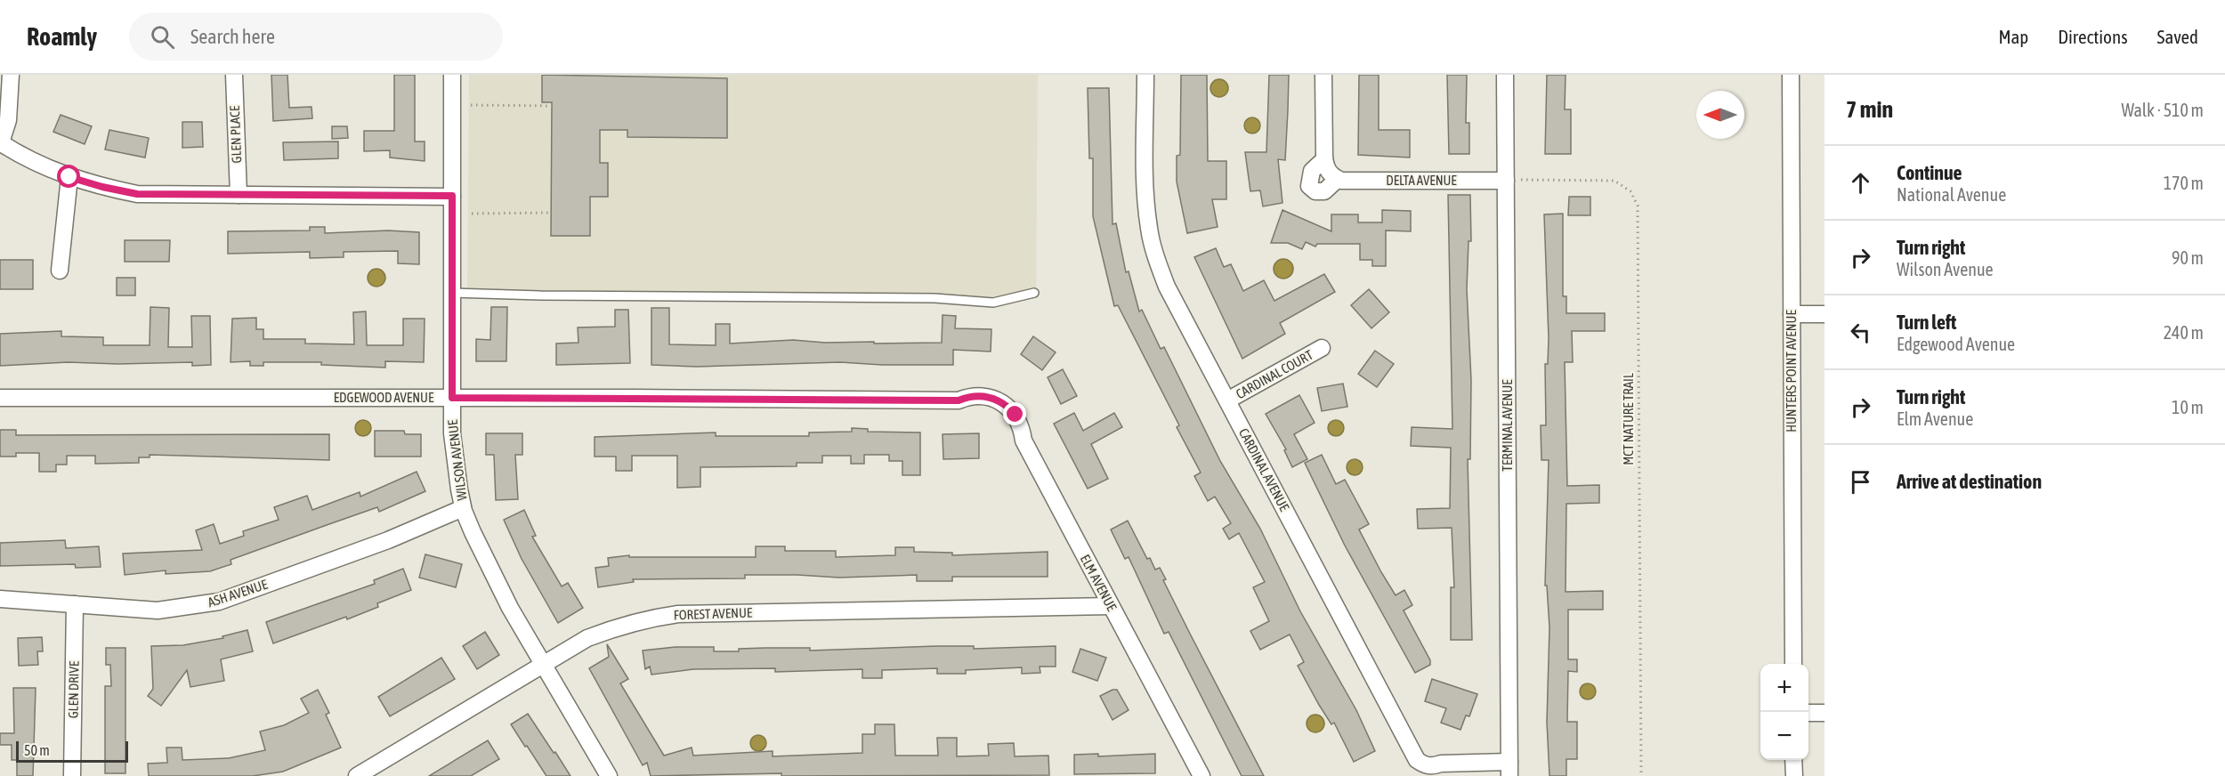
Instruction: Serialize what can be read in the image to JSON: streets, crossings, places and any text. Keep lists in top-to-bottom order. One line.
{"streets":{"street":["GLEN PLACE","DELTA AVENUE","HUNTERS POINT AVENUE","CARDINAL COURT","EDGEWOOD AVENUE","TERMINAL AVENUE","WILSON AVENUE","CARDINAL AVENUE","ELM AVENUE","ASH AVENUE","FOREST AVENUE","GLEN DRIVE"],"path":["MCT NATURE TRAIL"]},"crossings":[["DELTA AVENUE","MCT NATURE TRAIL"],["DELTA AVENUE","TERMINAL AVENUE"],["CARDINAL COURT","CARDINAL AVENUE"],["EDGEWOOD AVENUE","WILSON AVENUE"],["EDGEWOOD AVENUE","ELM AVENUE"],["MCT NATURE TRAIL","TERMINAL AVENUE"],["TERMINAL AVENUE","CARDINAL AVENUE"],["WILSON AVENUE","ASH AVENUE"],["WILSON AVENUE","FOREST AVENUE"],["ELM AVENUE","FOREST AVENUE"],["ASH AVENUE","GLEN DRIVE"]],"scale_bar":"50 m","north":"left","page":{"header":"Roamly","search":"Search here","nav":["Map","Directions","Saved"],"heading":["7 min","Walk · 510 m"],"list":[["Continue","National Avenue","170 m"],["Turn right","Wilson Avenue","90 m"],["Turn left","Edgewood Avenue","240 m"],["Turn right","Elm Avenue","10 m"],"Arrive at destination"],"map_buttons":["+","−"],"scale":"50 m"}}
